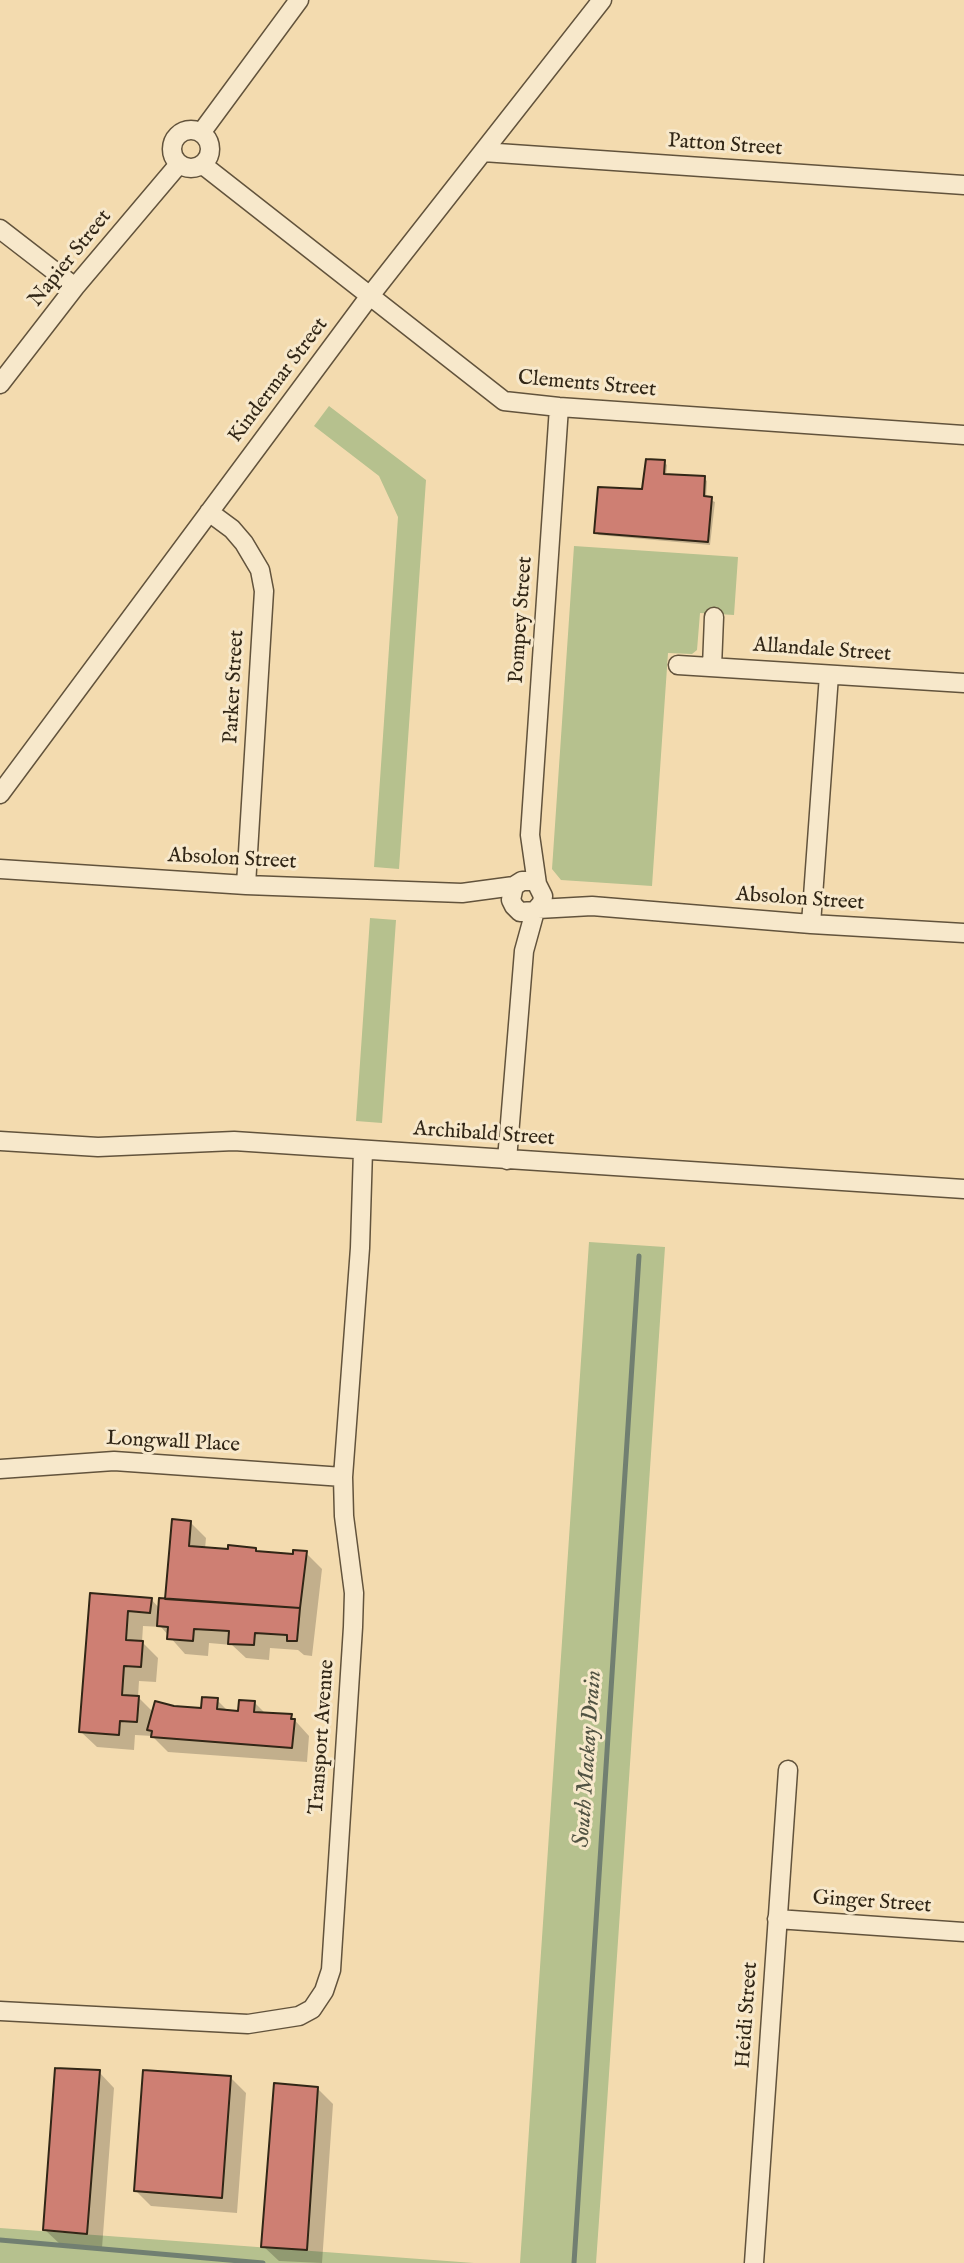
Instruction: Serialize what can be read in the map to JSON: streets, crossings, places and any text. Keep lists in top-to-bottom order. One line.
{"streets":{"street":["Patton Street","Napier Street","Kindermar Street","Clements Street","Pompey Street","Allandale Street","Parker Street","Absolon Street","Archibald Street","Longwall Place","Transport Avenue","Ginger Street","Heidi Street"]},"crossings":[["Patton Street","Kindermar Street"],["Napier Street","Clements Street"],["Kindermar Street","Clements Street"],["Kindermar Street","Parker Street"],["Clements Street","Pompey Street"],["Pompey Street","Absolon Street"],["Parker Street","Absolon Street"],["Archibald Street","Transport Avenue"],["Longwall Place","Transport Avenue"],["Ginger Street","Heidi Street"]],"water":["South Mackay Drain"]}
